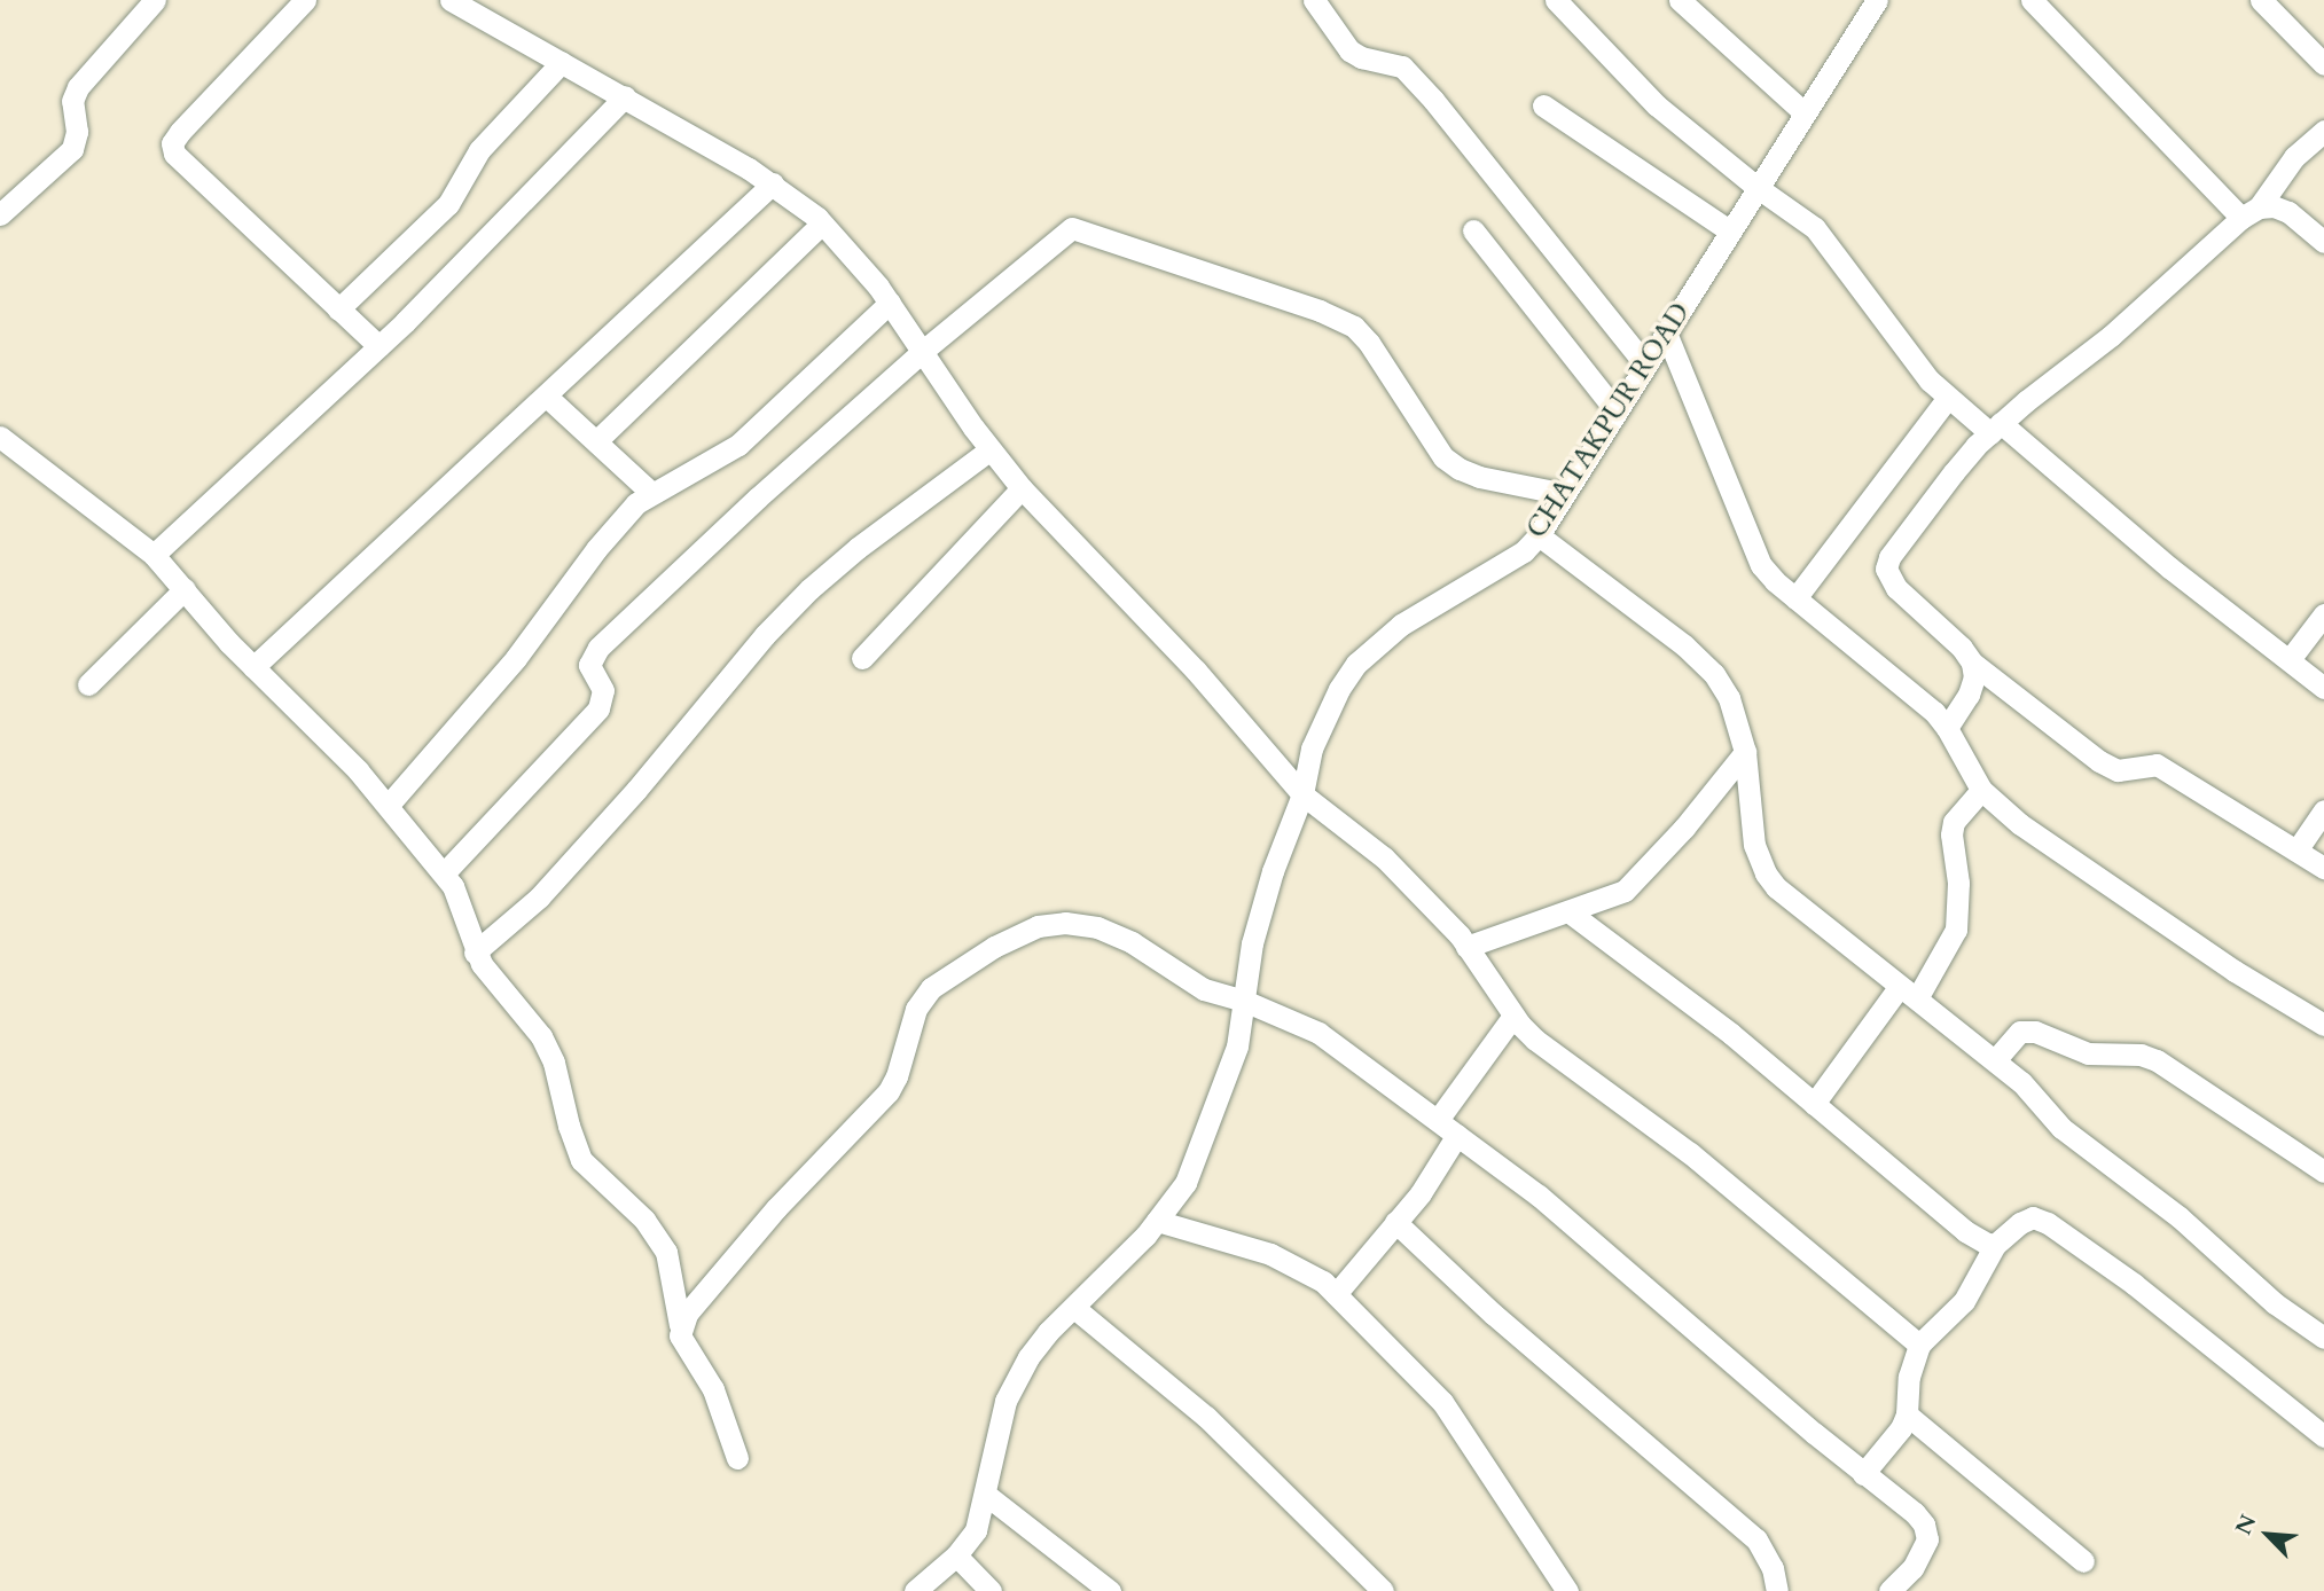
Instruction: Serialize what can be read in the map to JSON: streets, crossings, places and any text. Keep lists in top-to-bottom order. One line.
{"streets":{"street":["CHATAKPUR ROAD"]},"north":"top left"}
